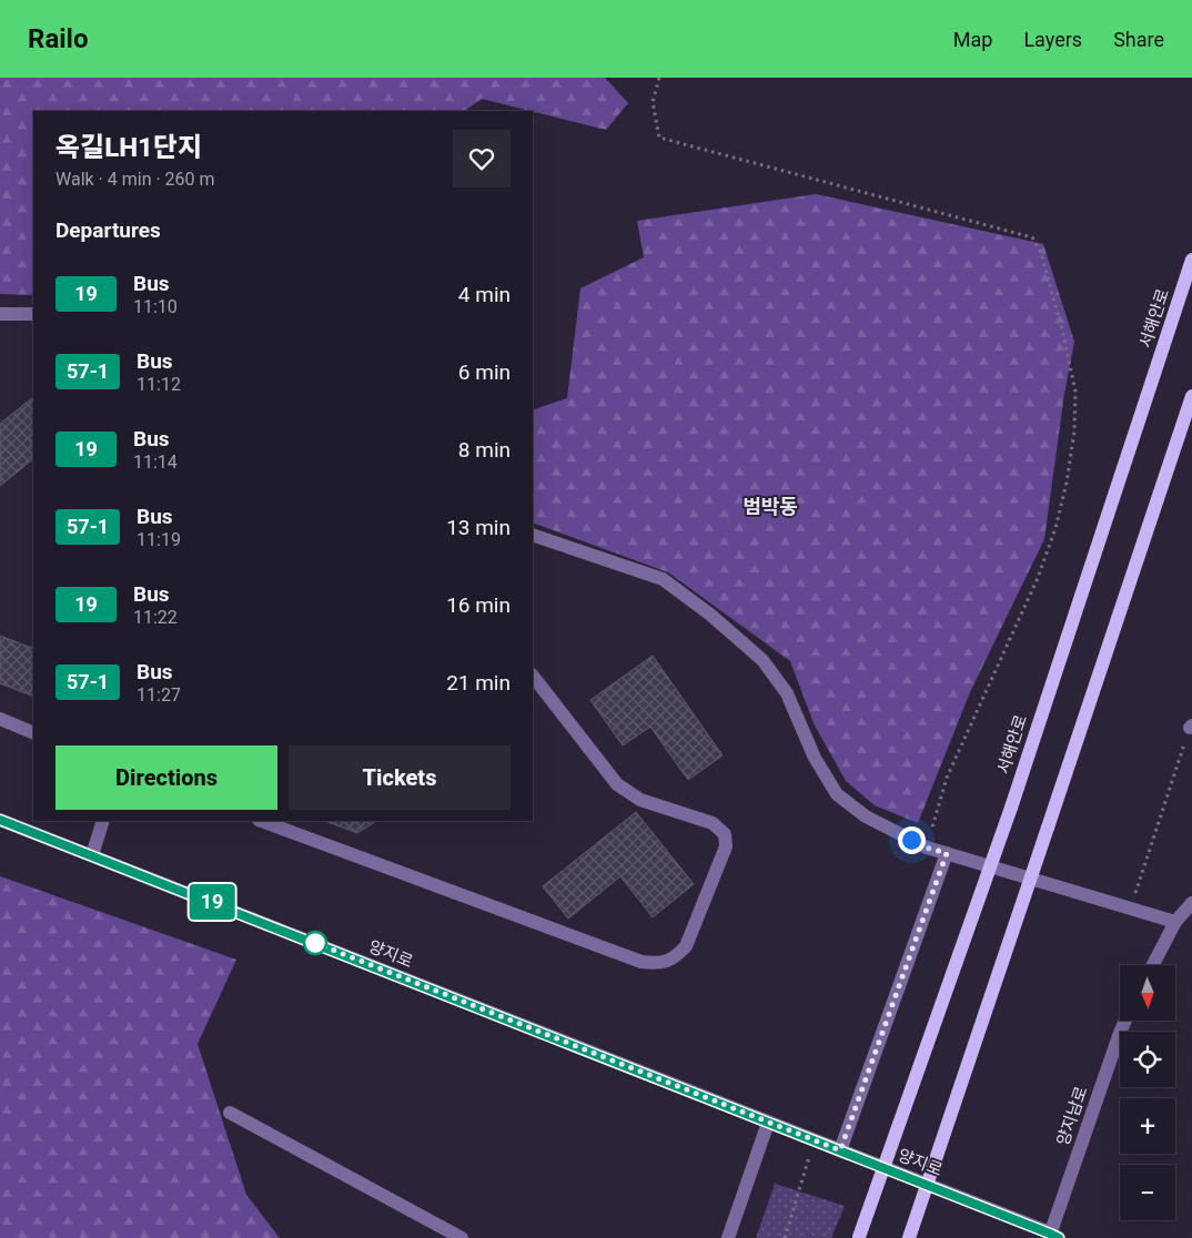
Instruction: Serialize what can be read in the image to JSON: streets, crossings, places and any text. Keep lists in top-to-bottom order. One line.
{"streets":{"main road":["서해안로"],"street":["양지로","양지남로"]},"crossings":[["양지로","양지남로"]],"districts":["범박동"],"lines":["bus line 19"],"north":"bottom","page":{"header":"Railo","nav":["Map","Layers","Share"],"on_map":"19","heading":[["옥길LH1단지","Walk · 4 min · 260 m"],"Departures"],"list":[{"mark":"19","name":"Bus","note":"11:10","value":"4 min"},{"mark":"57-1","name":"Bus","note":"11:12","value":"6 min"},{"mark":"19","name":"Bus","note":"11:14","value":"8 min"},{"mark":"57-1","name":"Bus","note":"11:19","value":"13 min"},{"mark":"19","name":"Bus","note":"11:22","value":"16 min"},{"mark":"57-1","name":"Bus","note":"11:27","value":"21 min"}],"buttons":["Directions","Tickets"],"map_buttons":["+","−"]}}
